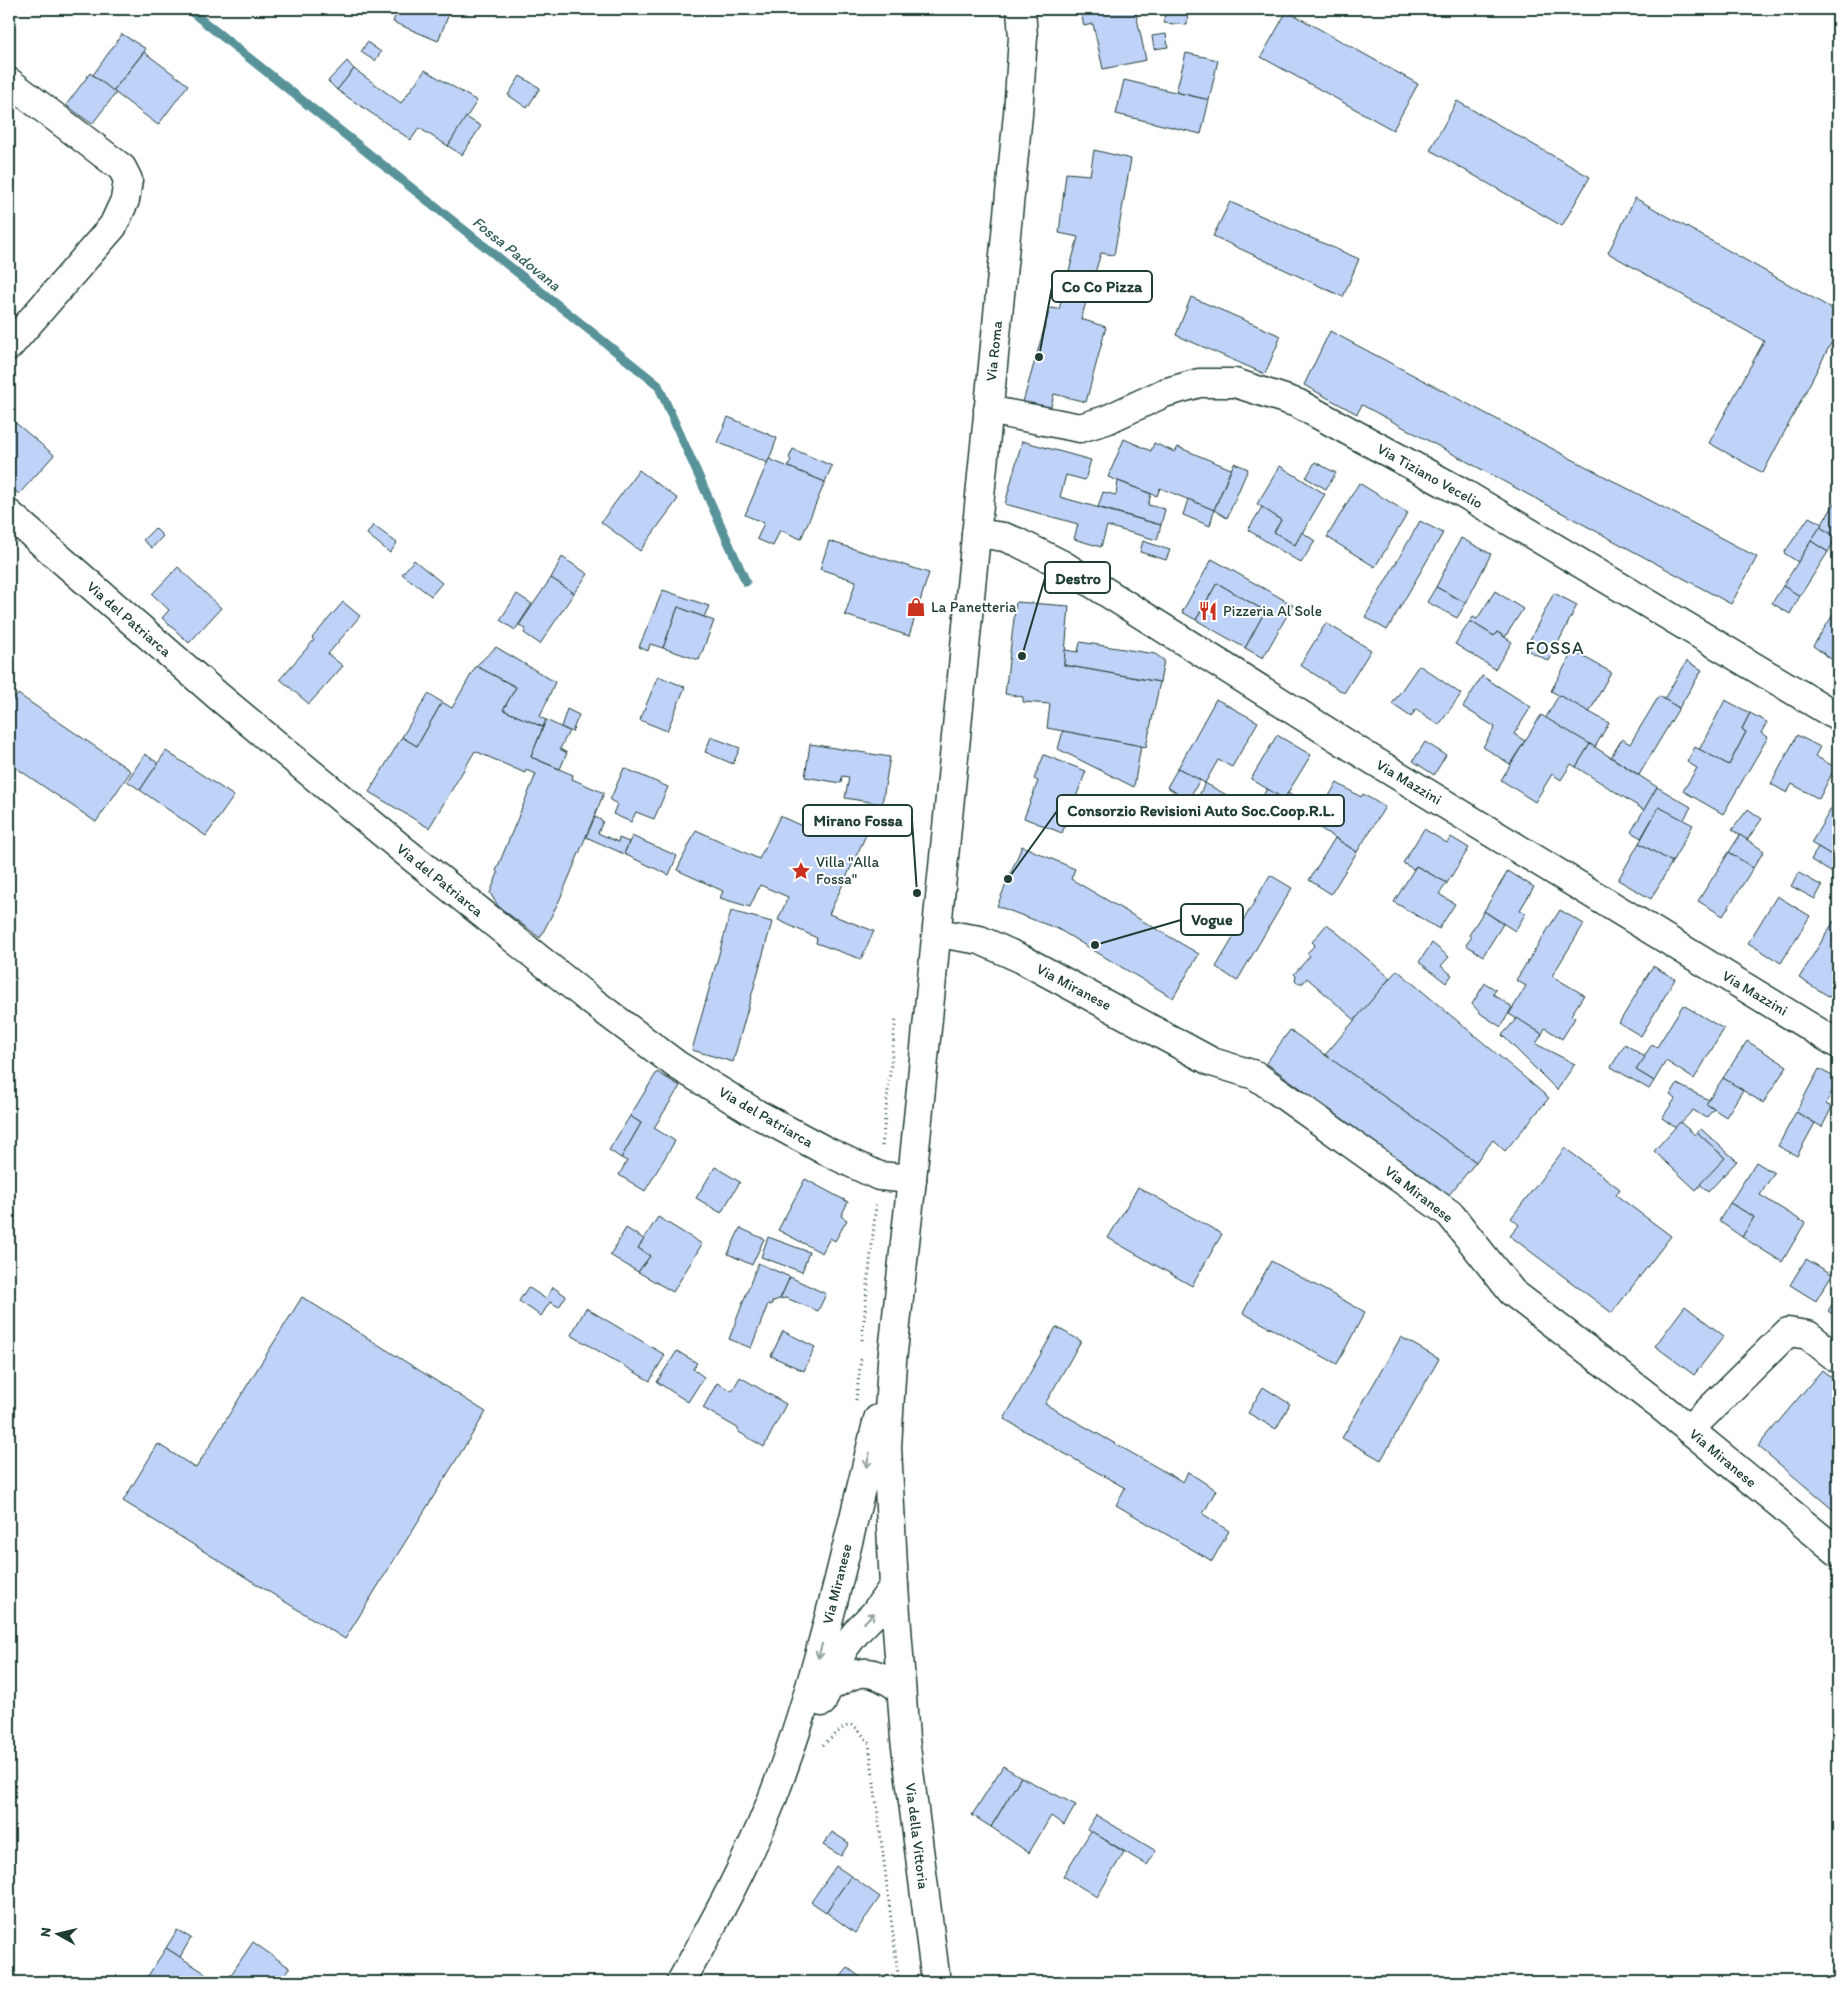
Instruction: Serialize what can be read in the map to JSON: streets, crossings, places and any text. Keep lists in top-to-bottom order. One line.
{"streets":{"street":["Via Roma","Via Tiziano Vecelio","Via del Patriarca","Via Mazzini","Via Miranese","Via della Vittoria"]},"crossings":[["Via Roma","Via Tiziano Vecelio"],["Via Roma","Via Mazzini"],["Via Roma","Via Miranese"],["Via del Patriarca","Via Miranese"],["Via Miranese","Via della Vittoria"]],"districts":["FOSSA"],"water":["Fossa Padovana"],"places":{"other":["Co Co Pizza","Destro","Consorzio Revisioni Auto Soc.Coop.R.L.","Mirano Fossa","Vogue"],"shop":["La Panetteria"],"restaurant":["Pizzeria Al Sole"],"place":["Villa \"Alla Fossa\""]},"north":"left"}
